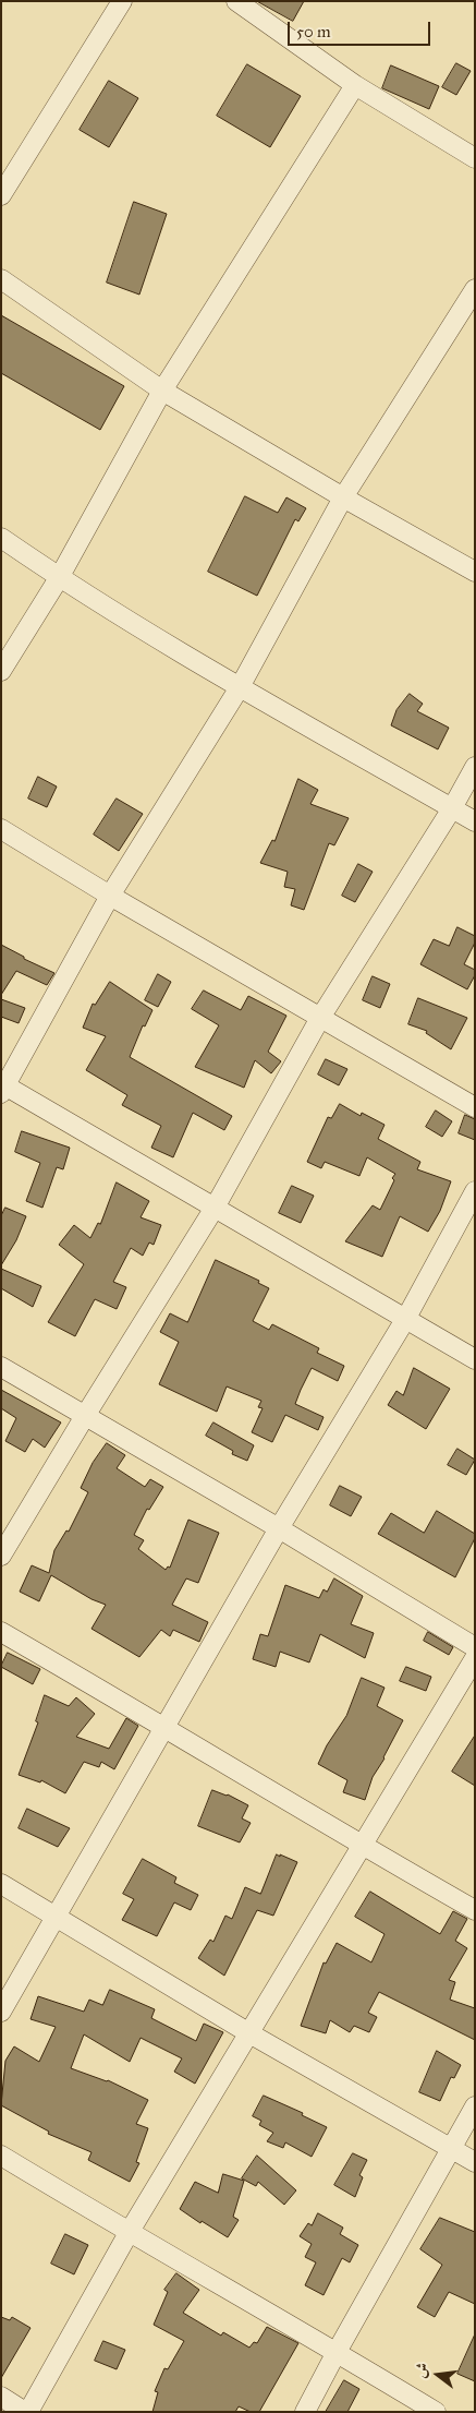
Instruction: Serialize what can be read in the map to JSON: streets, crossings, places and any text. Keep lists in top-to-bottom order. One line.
{"scale_bar":"50 m","north":"left"}
